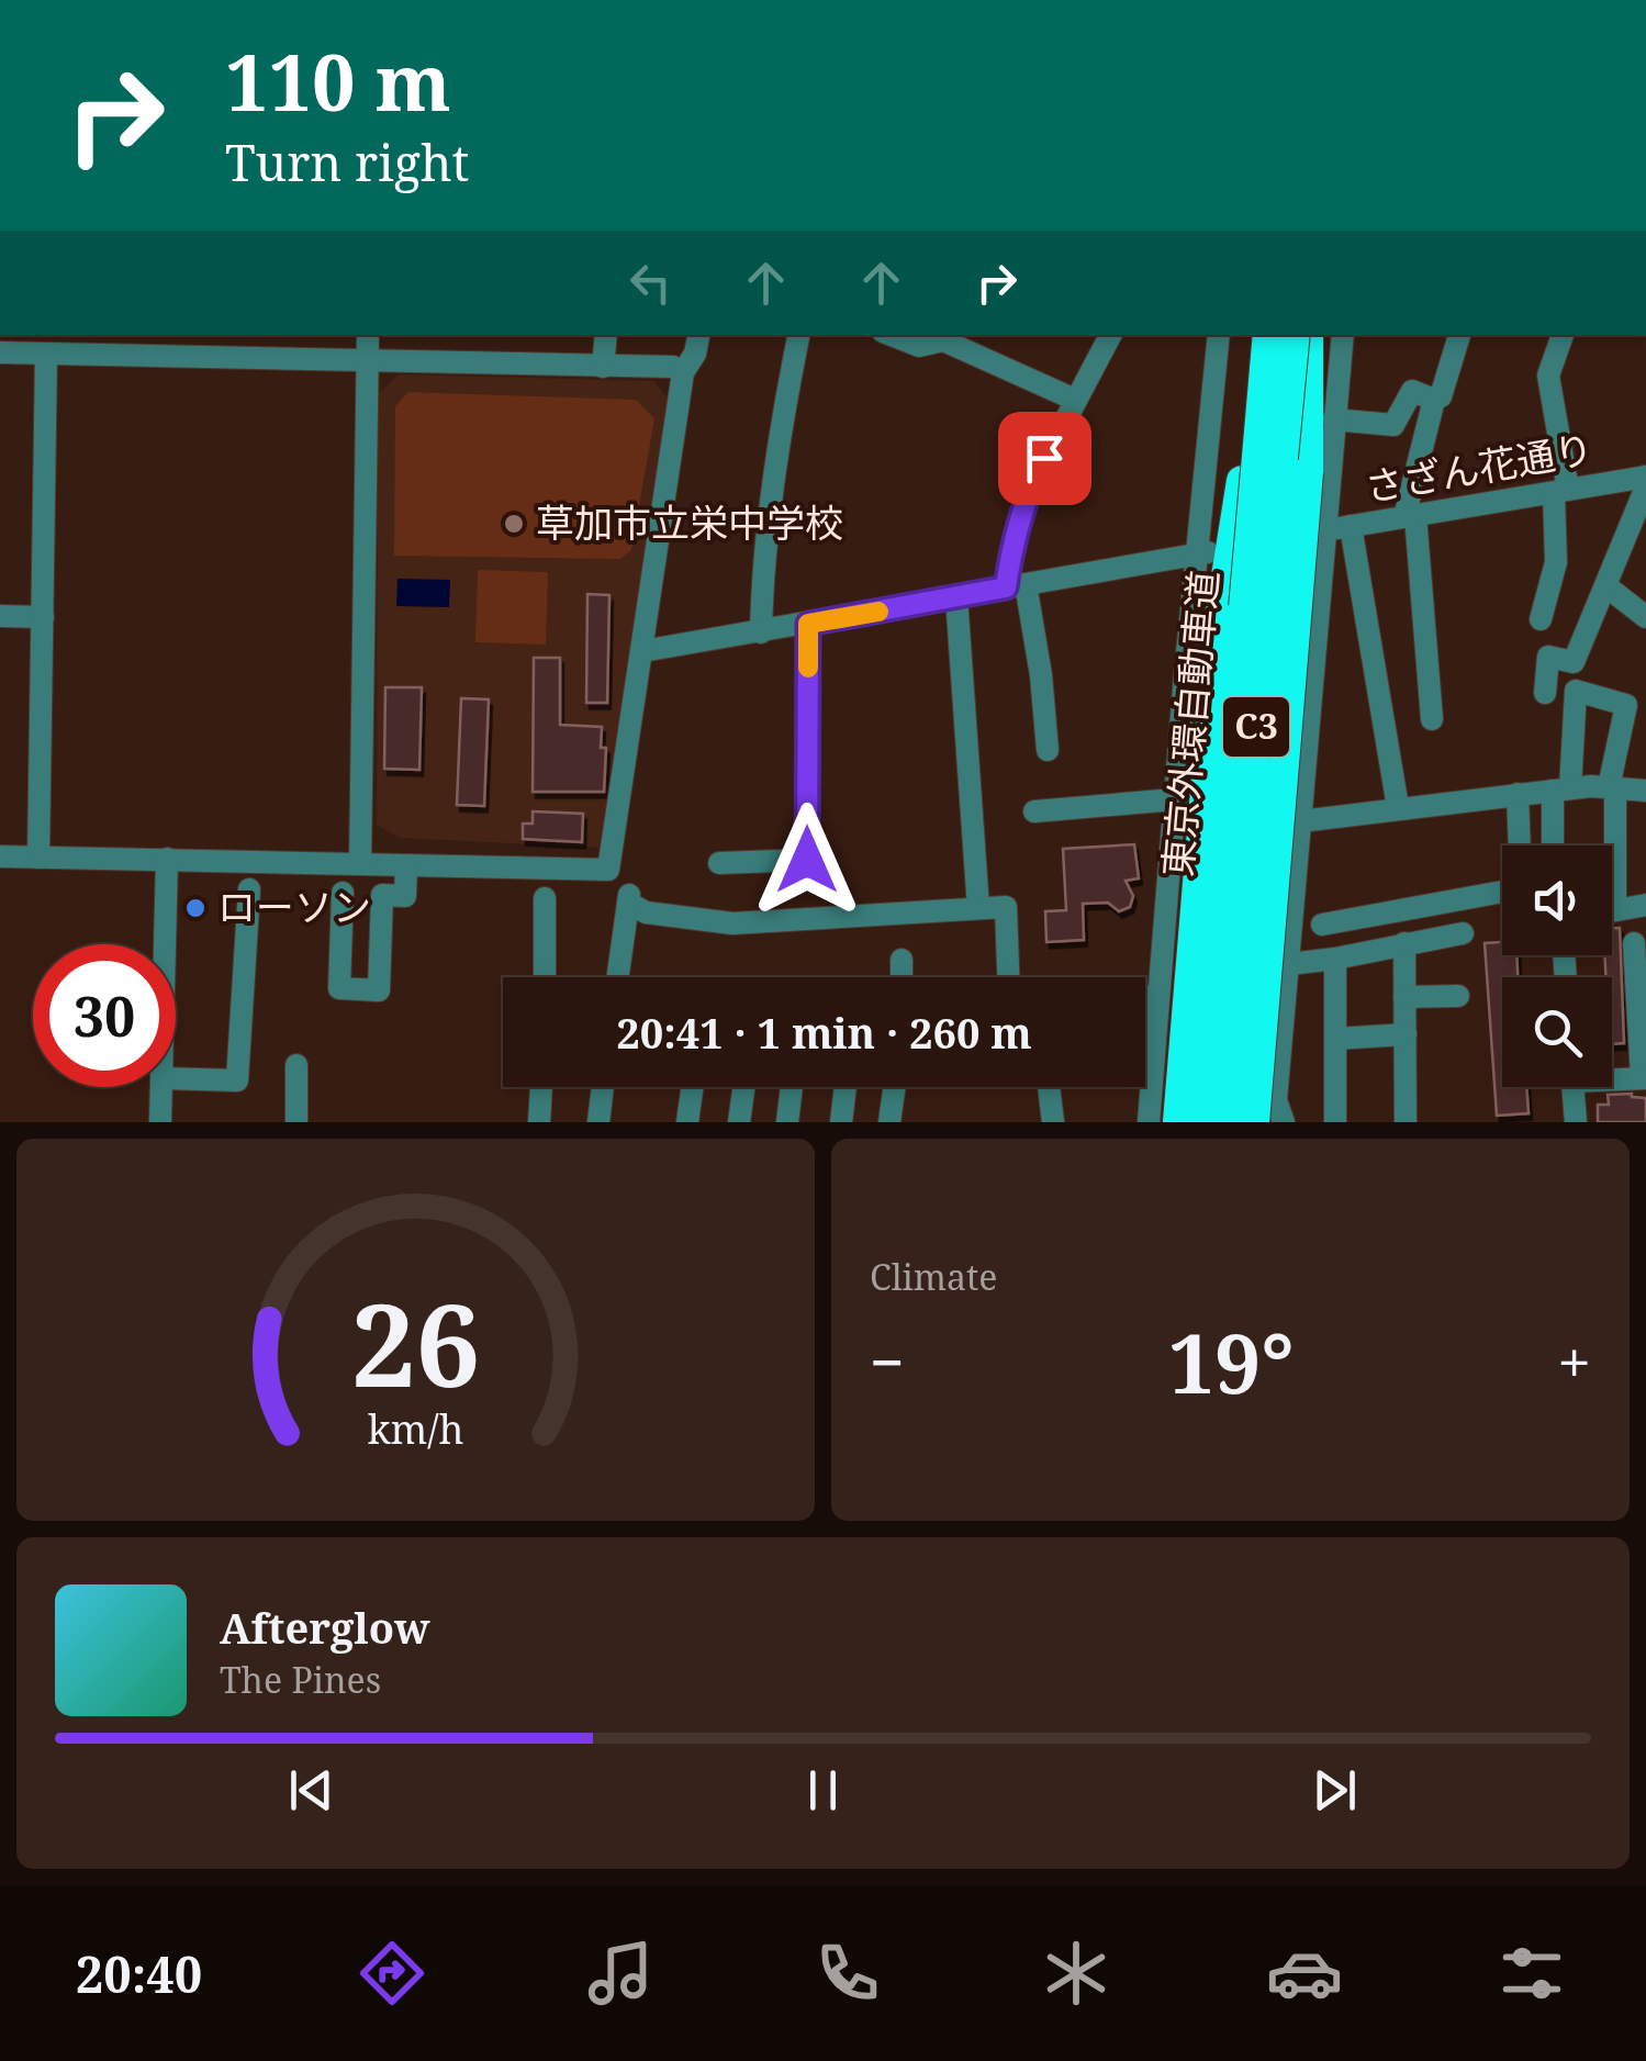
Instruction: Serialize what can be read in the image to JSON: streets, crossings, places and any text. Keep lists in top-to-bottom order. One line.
{"streets":{"highway":["東京外環自動車道","C3"],"street":["さざん花通り"]},"places":["草加市立栄中学校","ローソン"],"page":{"turn":["110 m","Turn right"],"limit":"30","trip":"20:41 · 1 min · 260 m","tile":"Climate","heat":["−","19°","+"],"song":["Afterglow","The Pines"],"tabs":"20:40","gauge":["26","km/h"]}}
